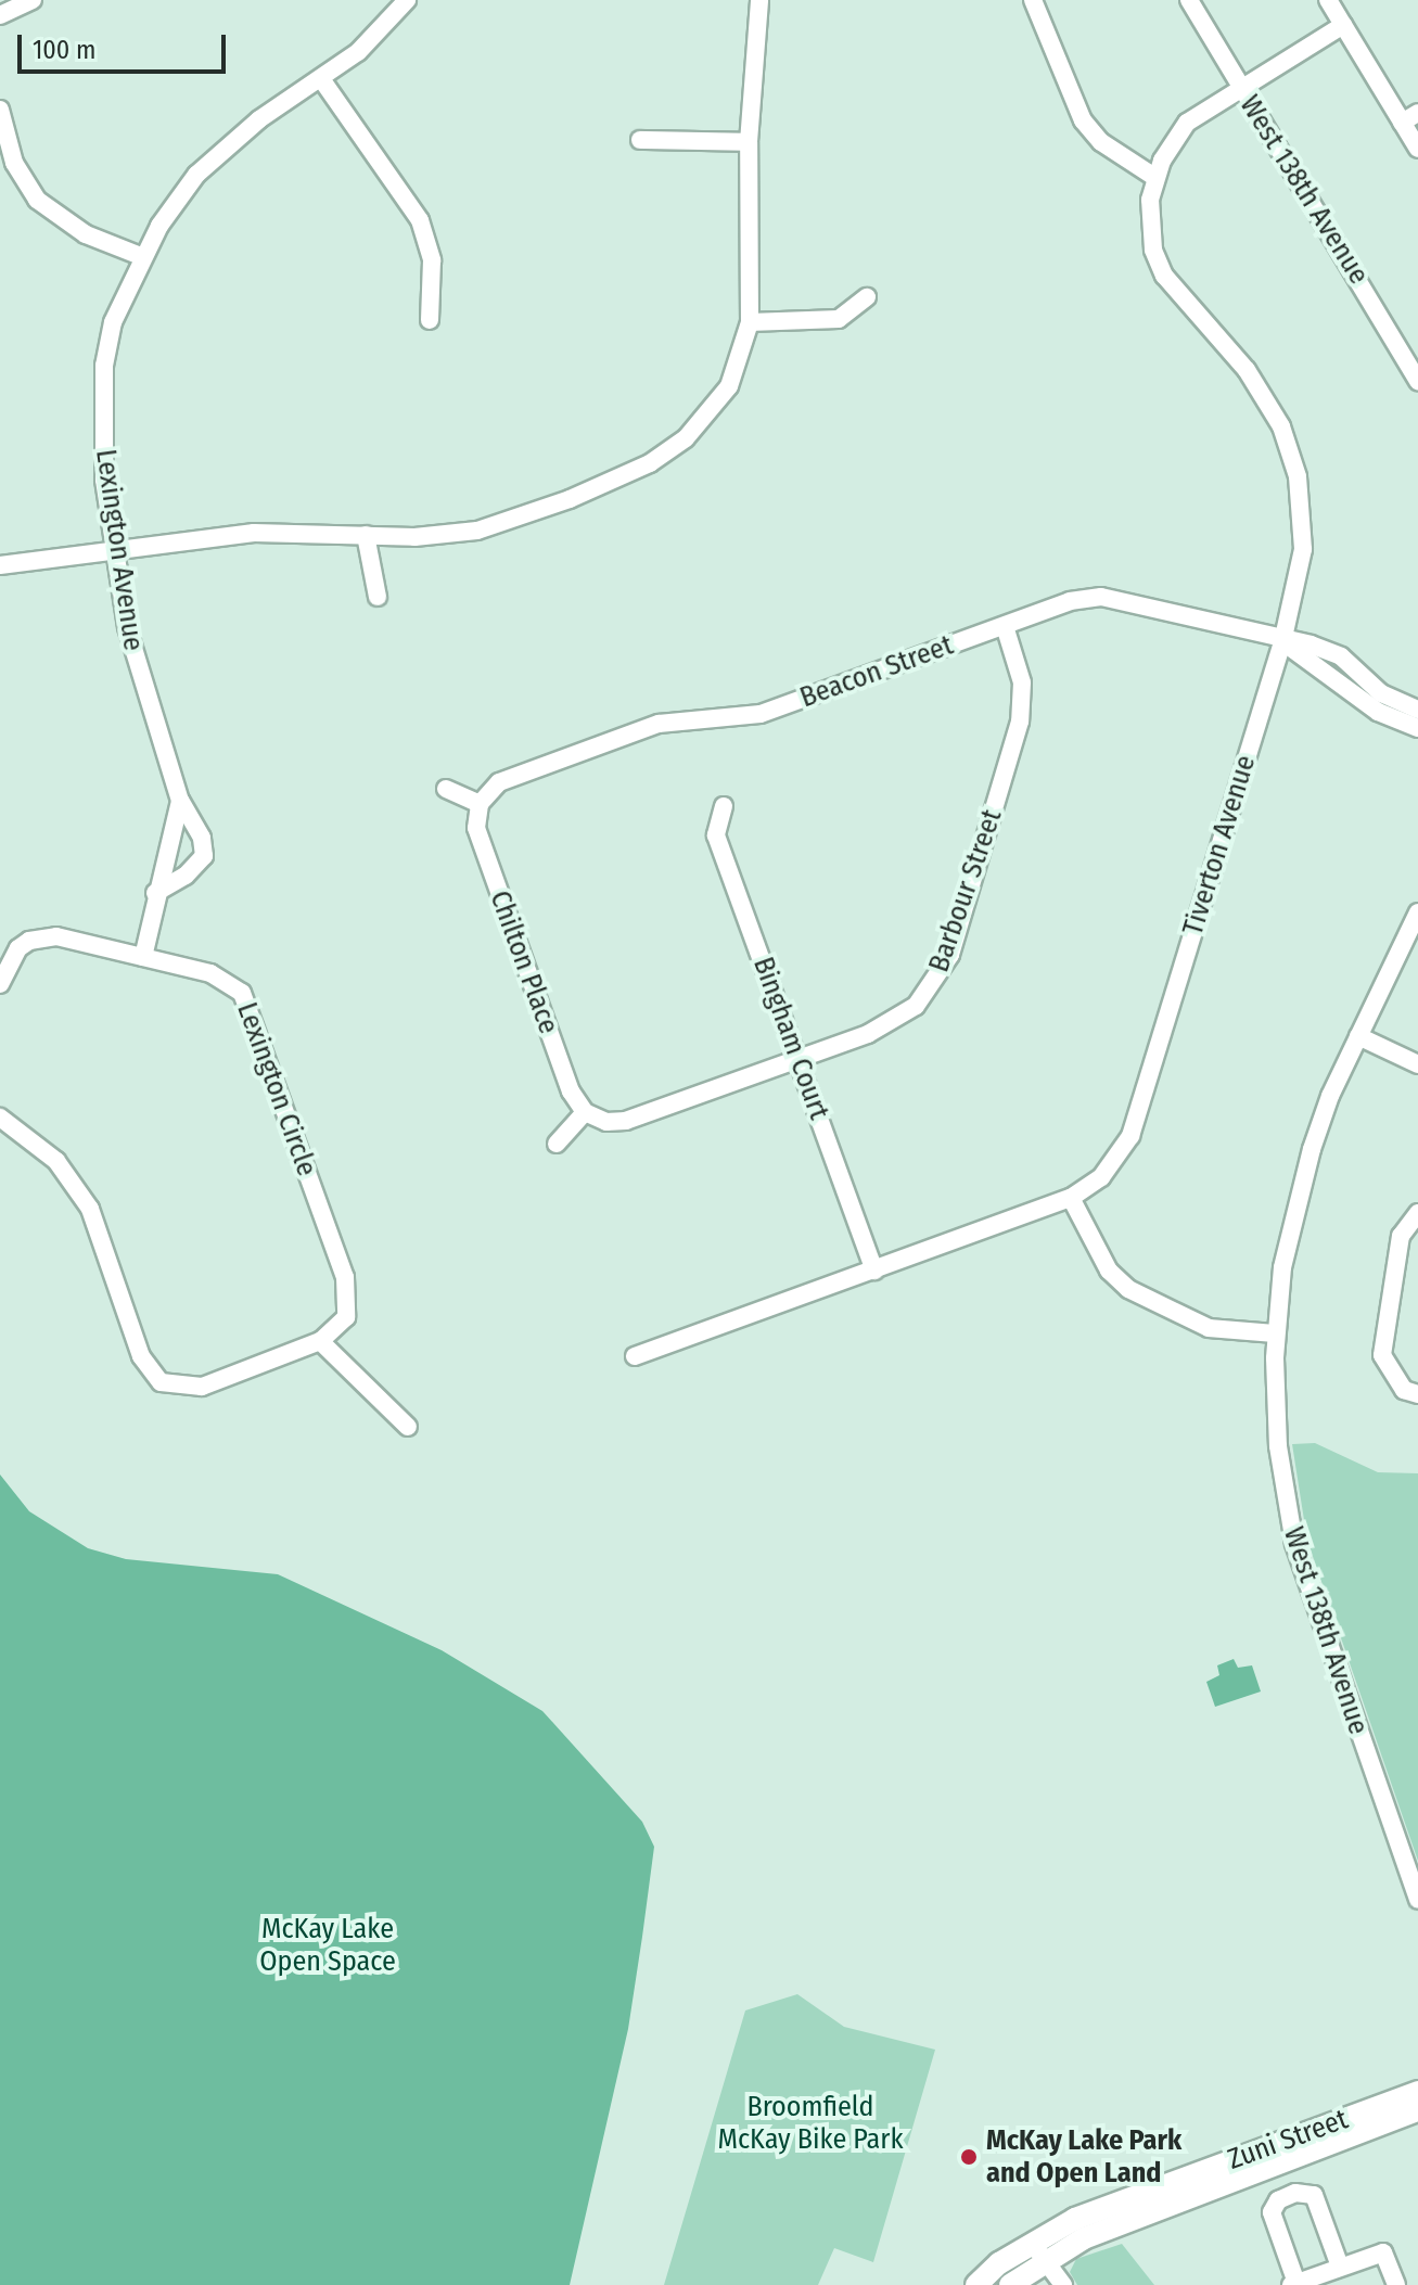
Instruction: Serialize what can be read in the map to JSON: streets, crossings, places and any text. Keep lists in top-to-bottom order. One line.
{"streets":{"main road":["Zuni Street"],"street":["West 138th Avenue","Lexington Avenue","Beacon Street","Tiverton Avenue","Barbour Street","Chilton Place","Bingham Court","Lexington Circle"]},"crossings":[["West 138th Avenue","Tiverton Avenue"],["Beacon Street","Tiverton Avenue"],["Beacon Street","Barbour Street"],["Beacon Street","Chilton Place"],["Tiverton Avenue","Bingham Court"],["Barbour Street","Chilton Place"],["Barbour Street","Bingham Court"]],"parks":["McKay Lake Open Space","Broomfield McKay Bike Park"],"places":["McKay Lake Park and Open Land"],"scale_bar":"100 m"}
